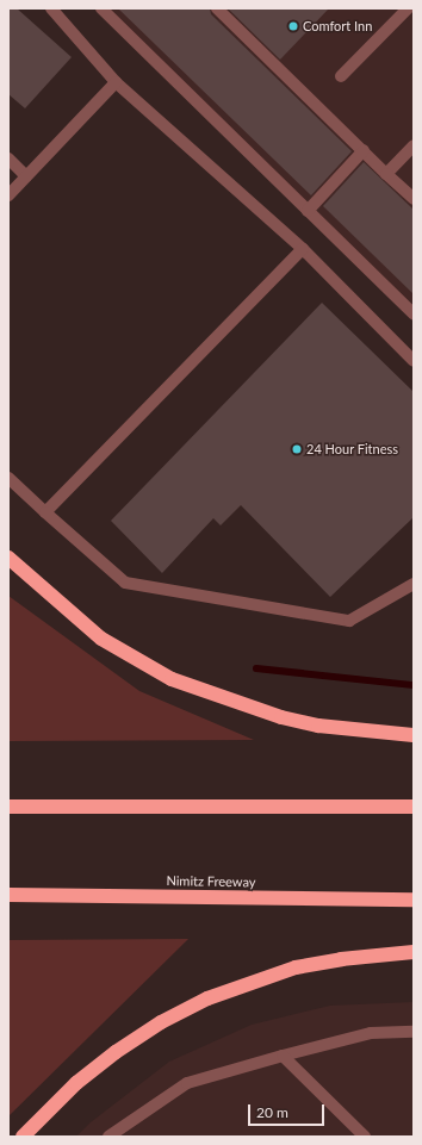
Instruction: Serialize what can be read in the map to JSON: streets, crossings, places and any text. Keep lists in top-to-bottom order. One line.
{"streets":{"highway":["Nimitz Freeway"]},"places":["Comfort Inn","24 Hour Fitness"],"scale_bar":"20 m"}
